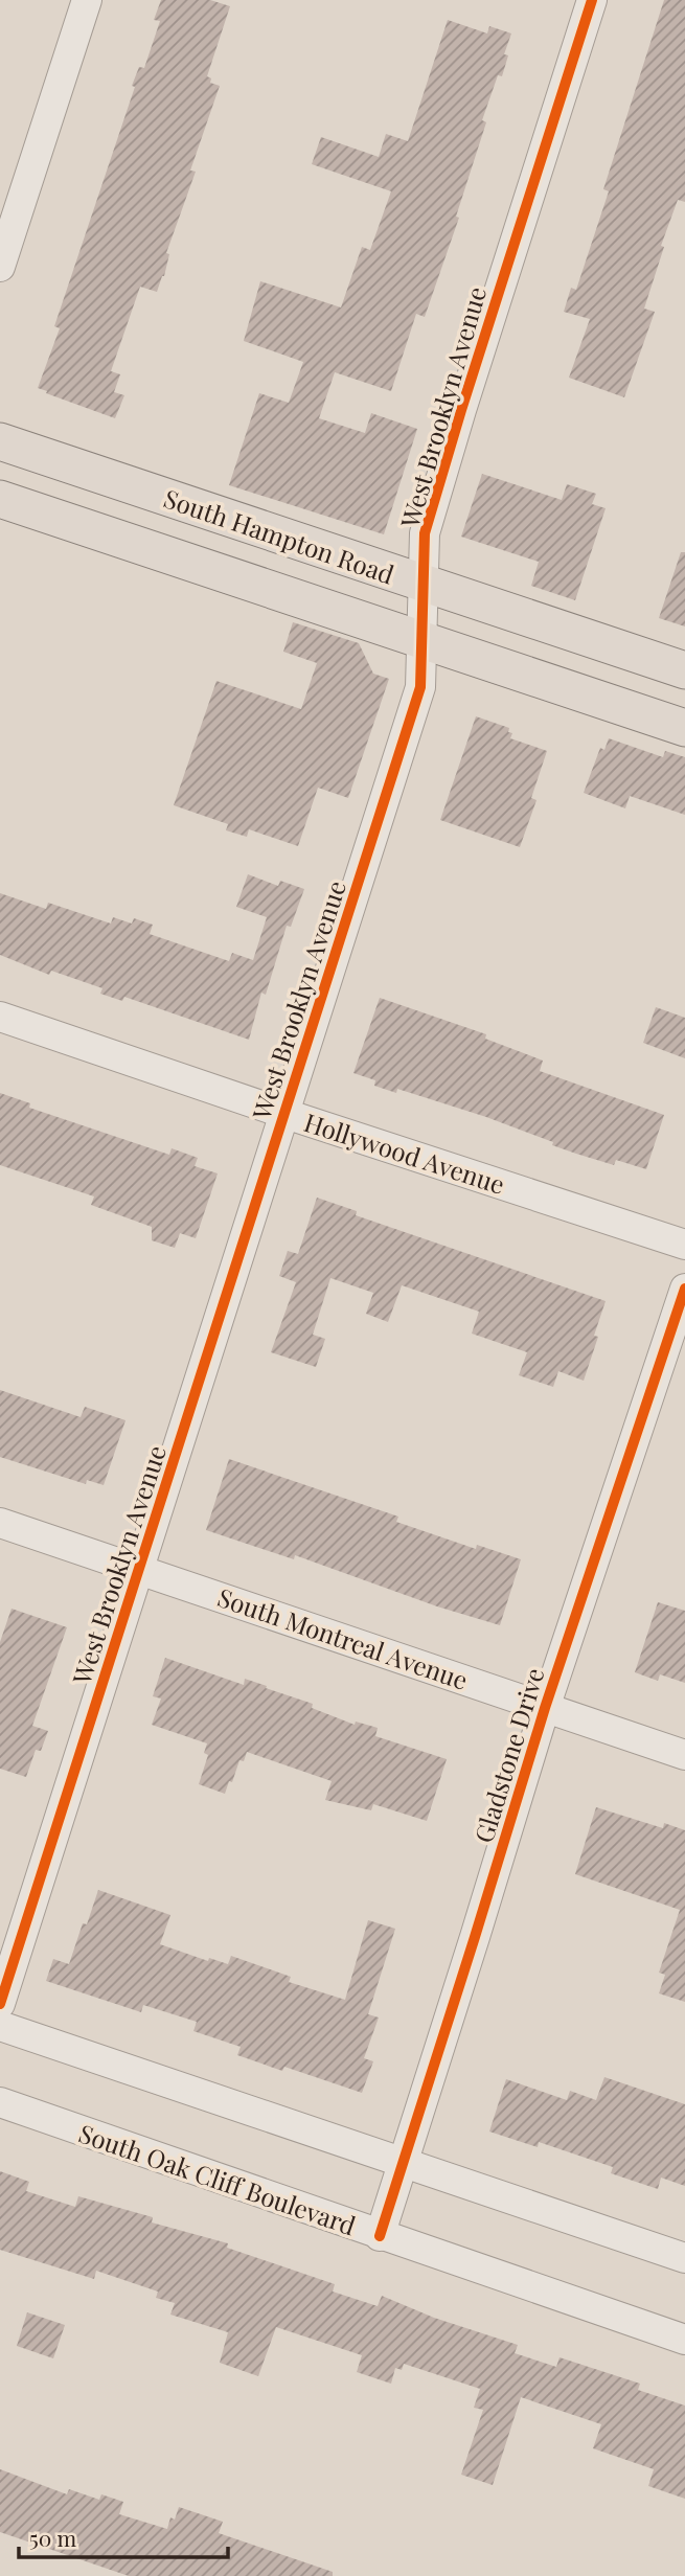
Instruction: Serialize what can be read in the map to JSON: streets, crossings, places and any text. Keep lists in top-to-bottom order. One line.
{"streets":{"main road":["South Hampton Road"],"street":["West Brooklyn Avenue","Hollywood Avenue","South Montreal Avenue","Gladstone Drive","South Oak Cliff Boulevard"]},"crossings":[["West Brooklyn Avenue","South Hampton Road"],["West Brooklyn Avenue","Hollywood Avenue"],["West Brooklyn Avenue","South Montreal Avenue"],["South Montreal Avenue","Gladstone Drive"],["Gladstone Drive","South Oak Cliff Boulevard"]],"scale_bar":"50 m"}
